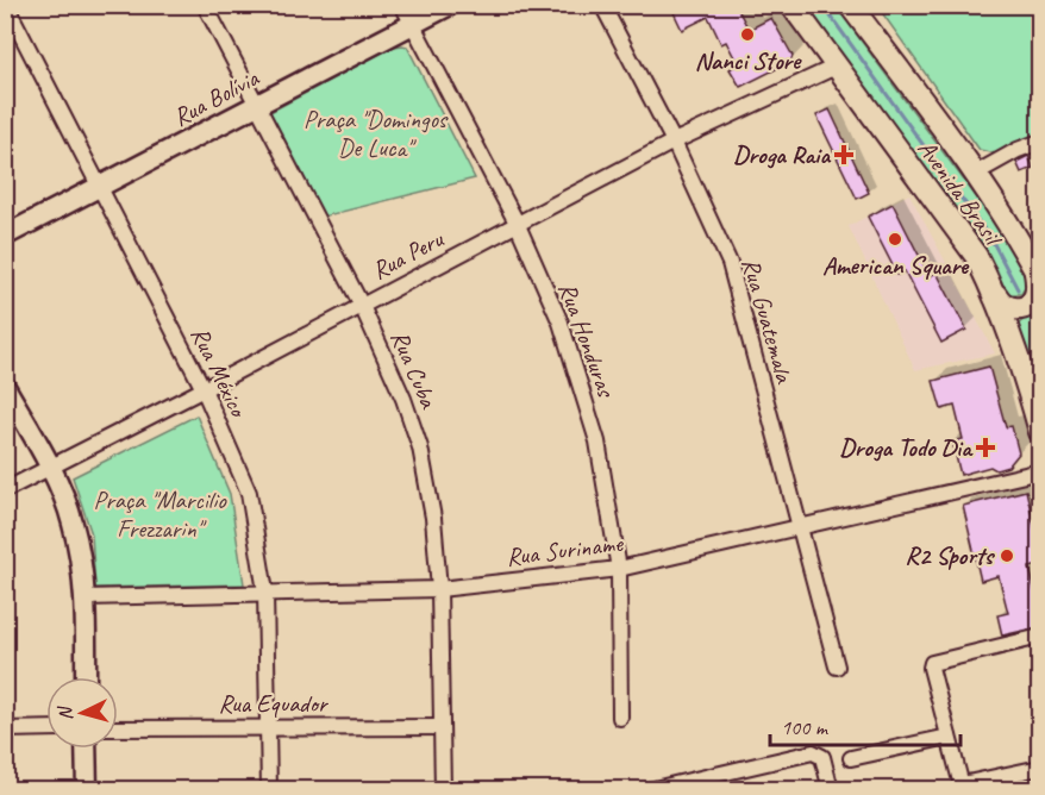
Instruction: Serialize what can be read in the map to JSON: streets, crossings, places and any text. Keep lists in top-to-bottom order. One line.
{"streets":{"main road":["Rua Bolívia","Avenida Brasil"],"street":["Rua Peru","Rua Guatemala","Rua Honduras","Rua Cuba","Rua México","Rua Suriname","Rua Equador"]},"crossings":[["Rua Bolívia","Rua Honduras"],["Rua Bolívia","Rua Cuba"],["Rua Bolívia","Rua México"],["Avenida Brasil","Rua Peru"],["Rua Peru","Rua Guatemala"],["Rua Peru","Rua Honduras"],["Rua Peru","Rua Cuba"],["Rua Peru","Rua México"],["Rua Guatemala","Rua Suriname"],["Rua Honduras","Rua Suriname"],["Rua Cuba","Rua Suriname"],["Rua Cuba","Rua Equador"],["Rua México","Rua Suriname"],["Rua México","Rua Equador"]],"parks":["Praça \"Domingos De Luca\"","Praça \"Marcilio Frezzarin\""],"places":{"other":["Nanci Store","American Square","R2 Sports"],"health":["Droga Raia","Droga Todo Dia"]},"scale_bar":"100 m","north":"left"}
